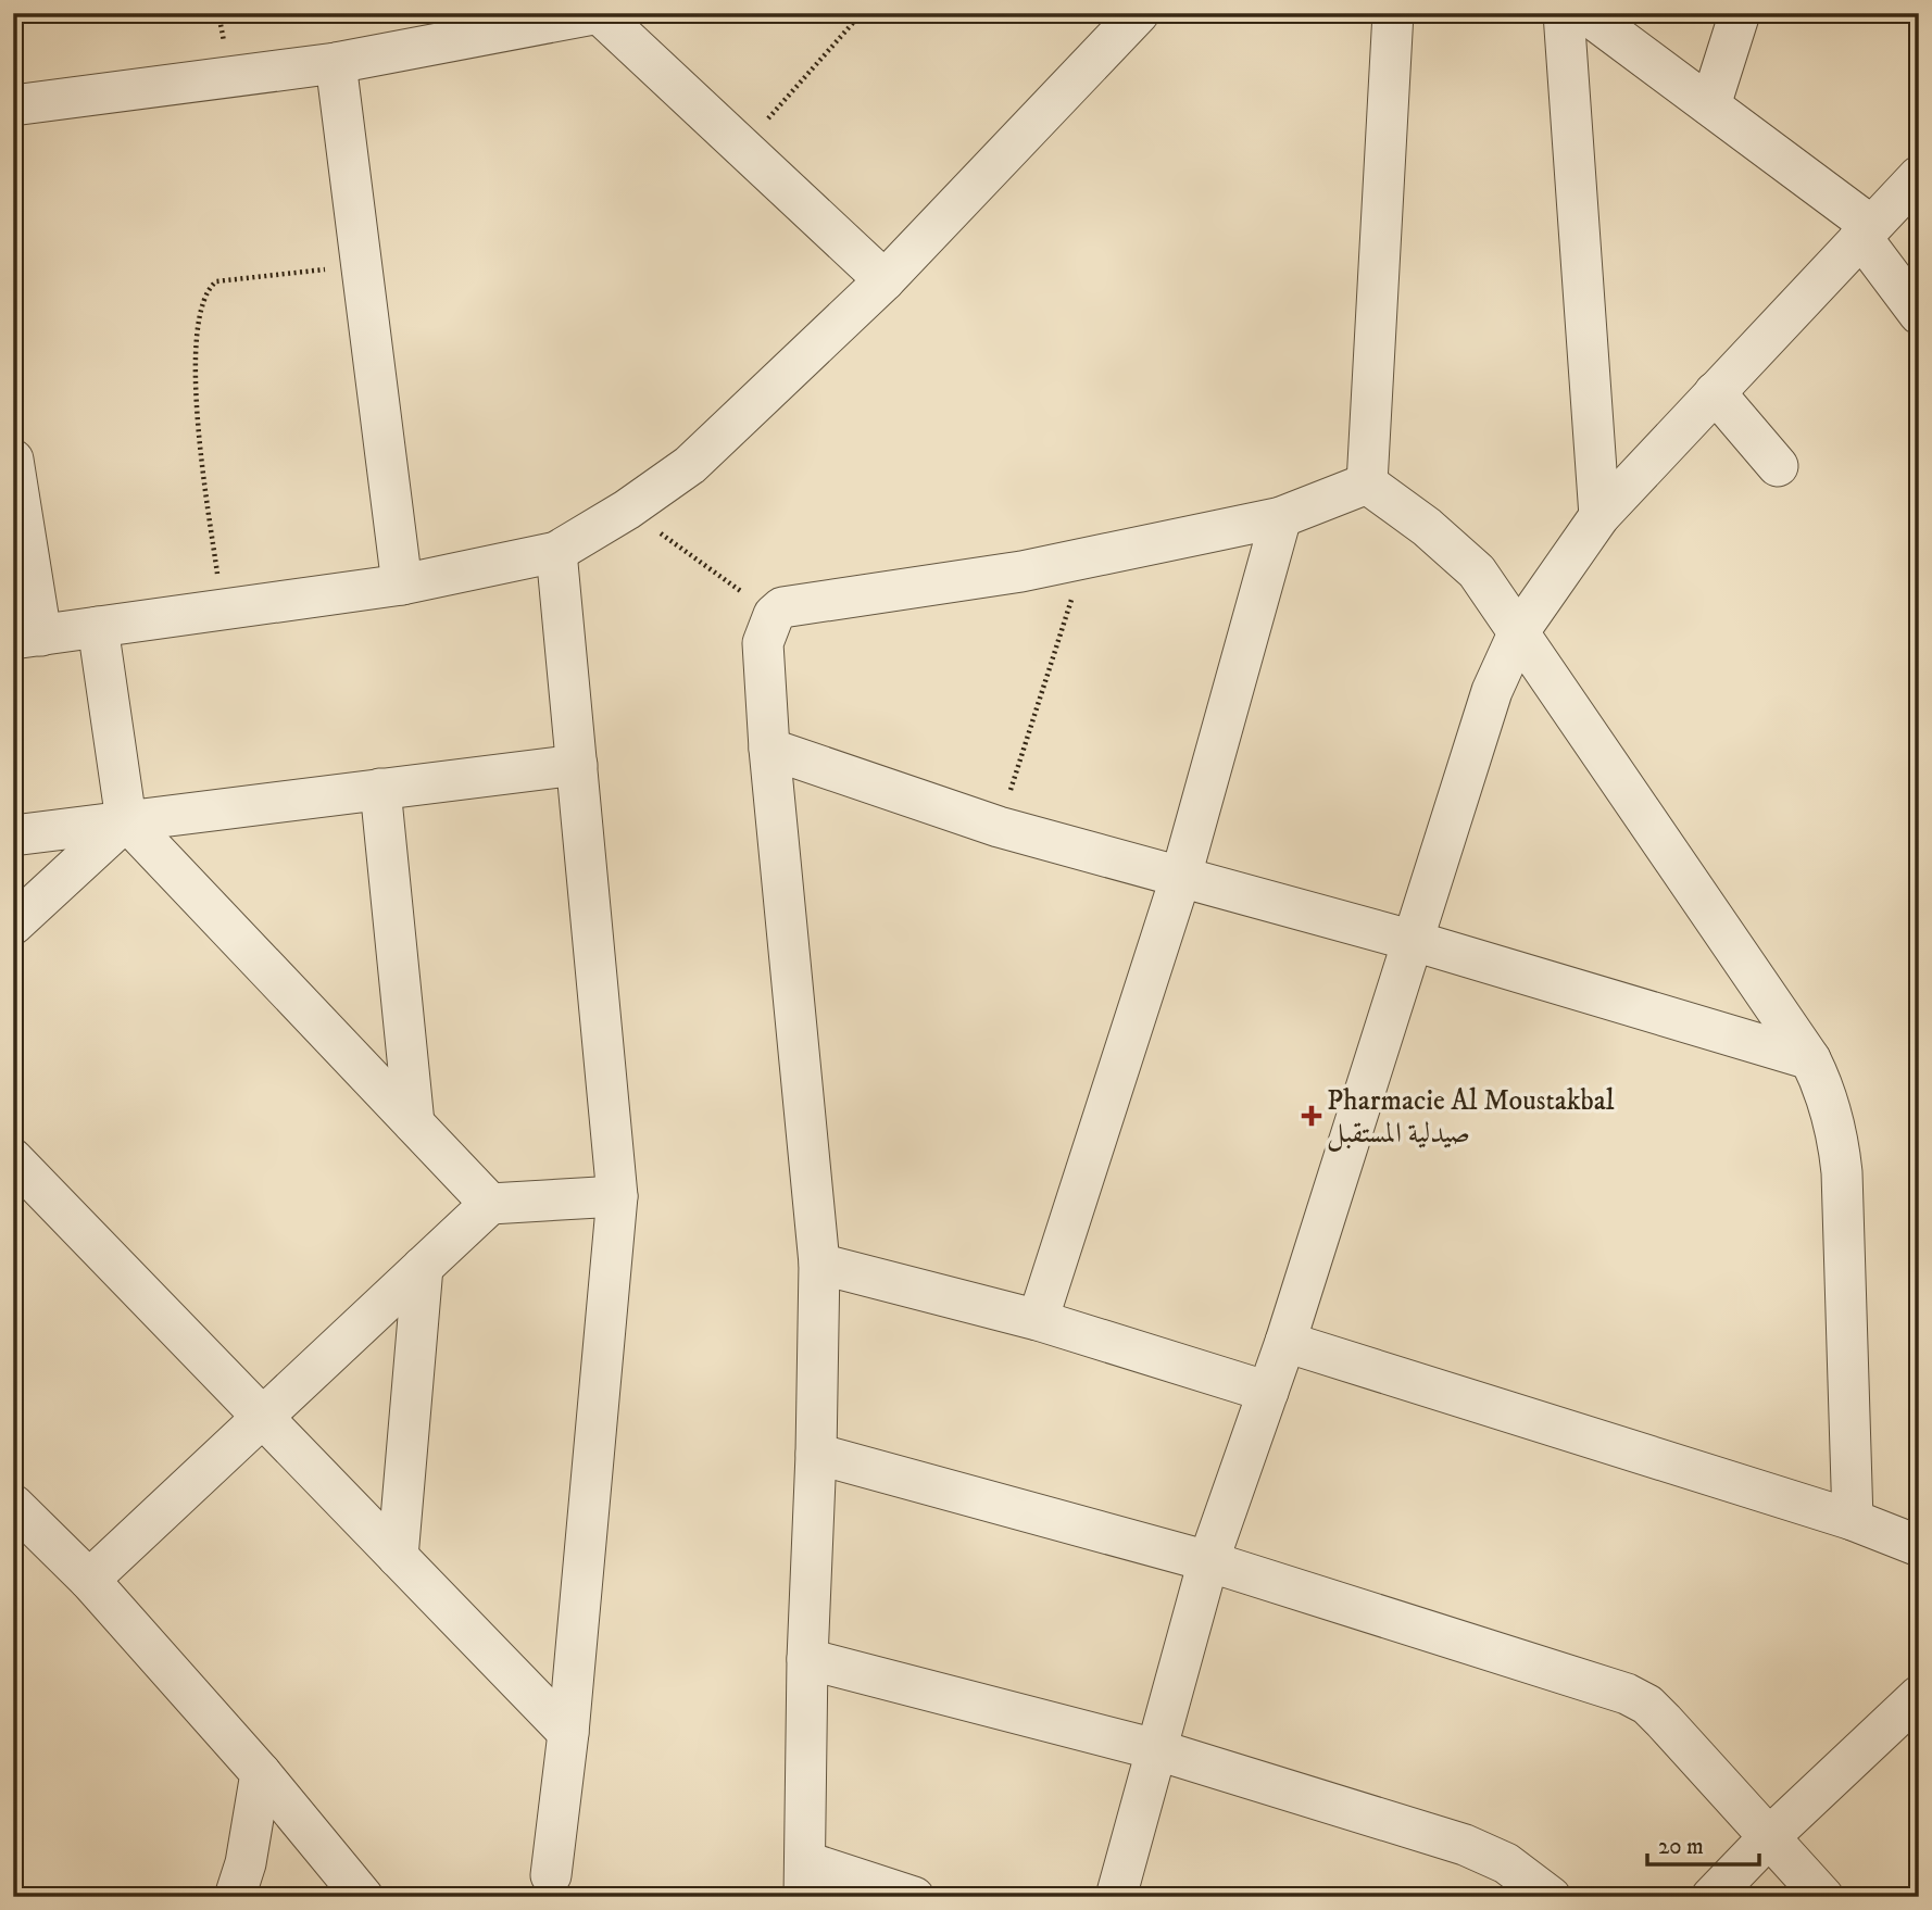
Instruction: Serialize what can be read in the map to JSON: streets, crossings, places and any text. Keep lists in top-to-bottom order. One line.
{"places":{"health":["Pharmacie Al Moustakbal صيدلية المستقبل"]},"scale_bar":"20 m"}
